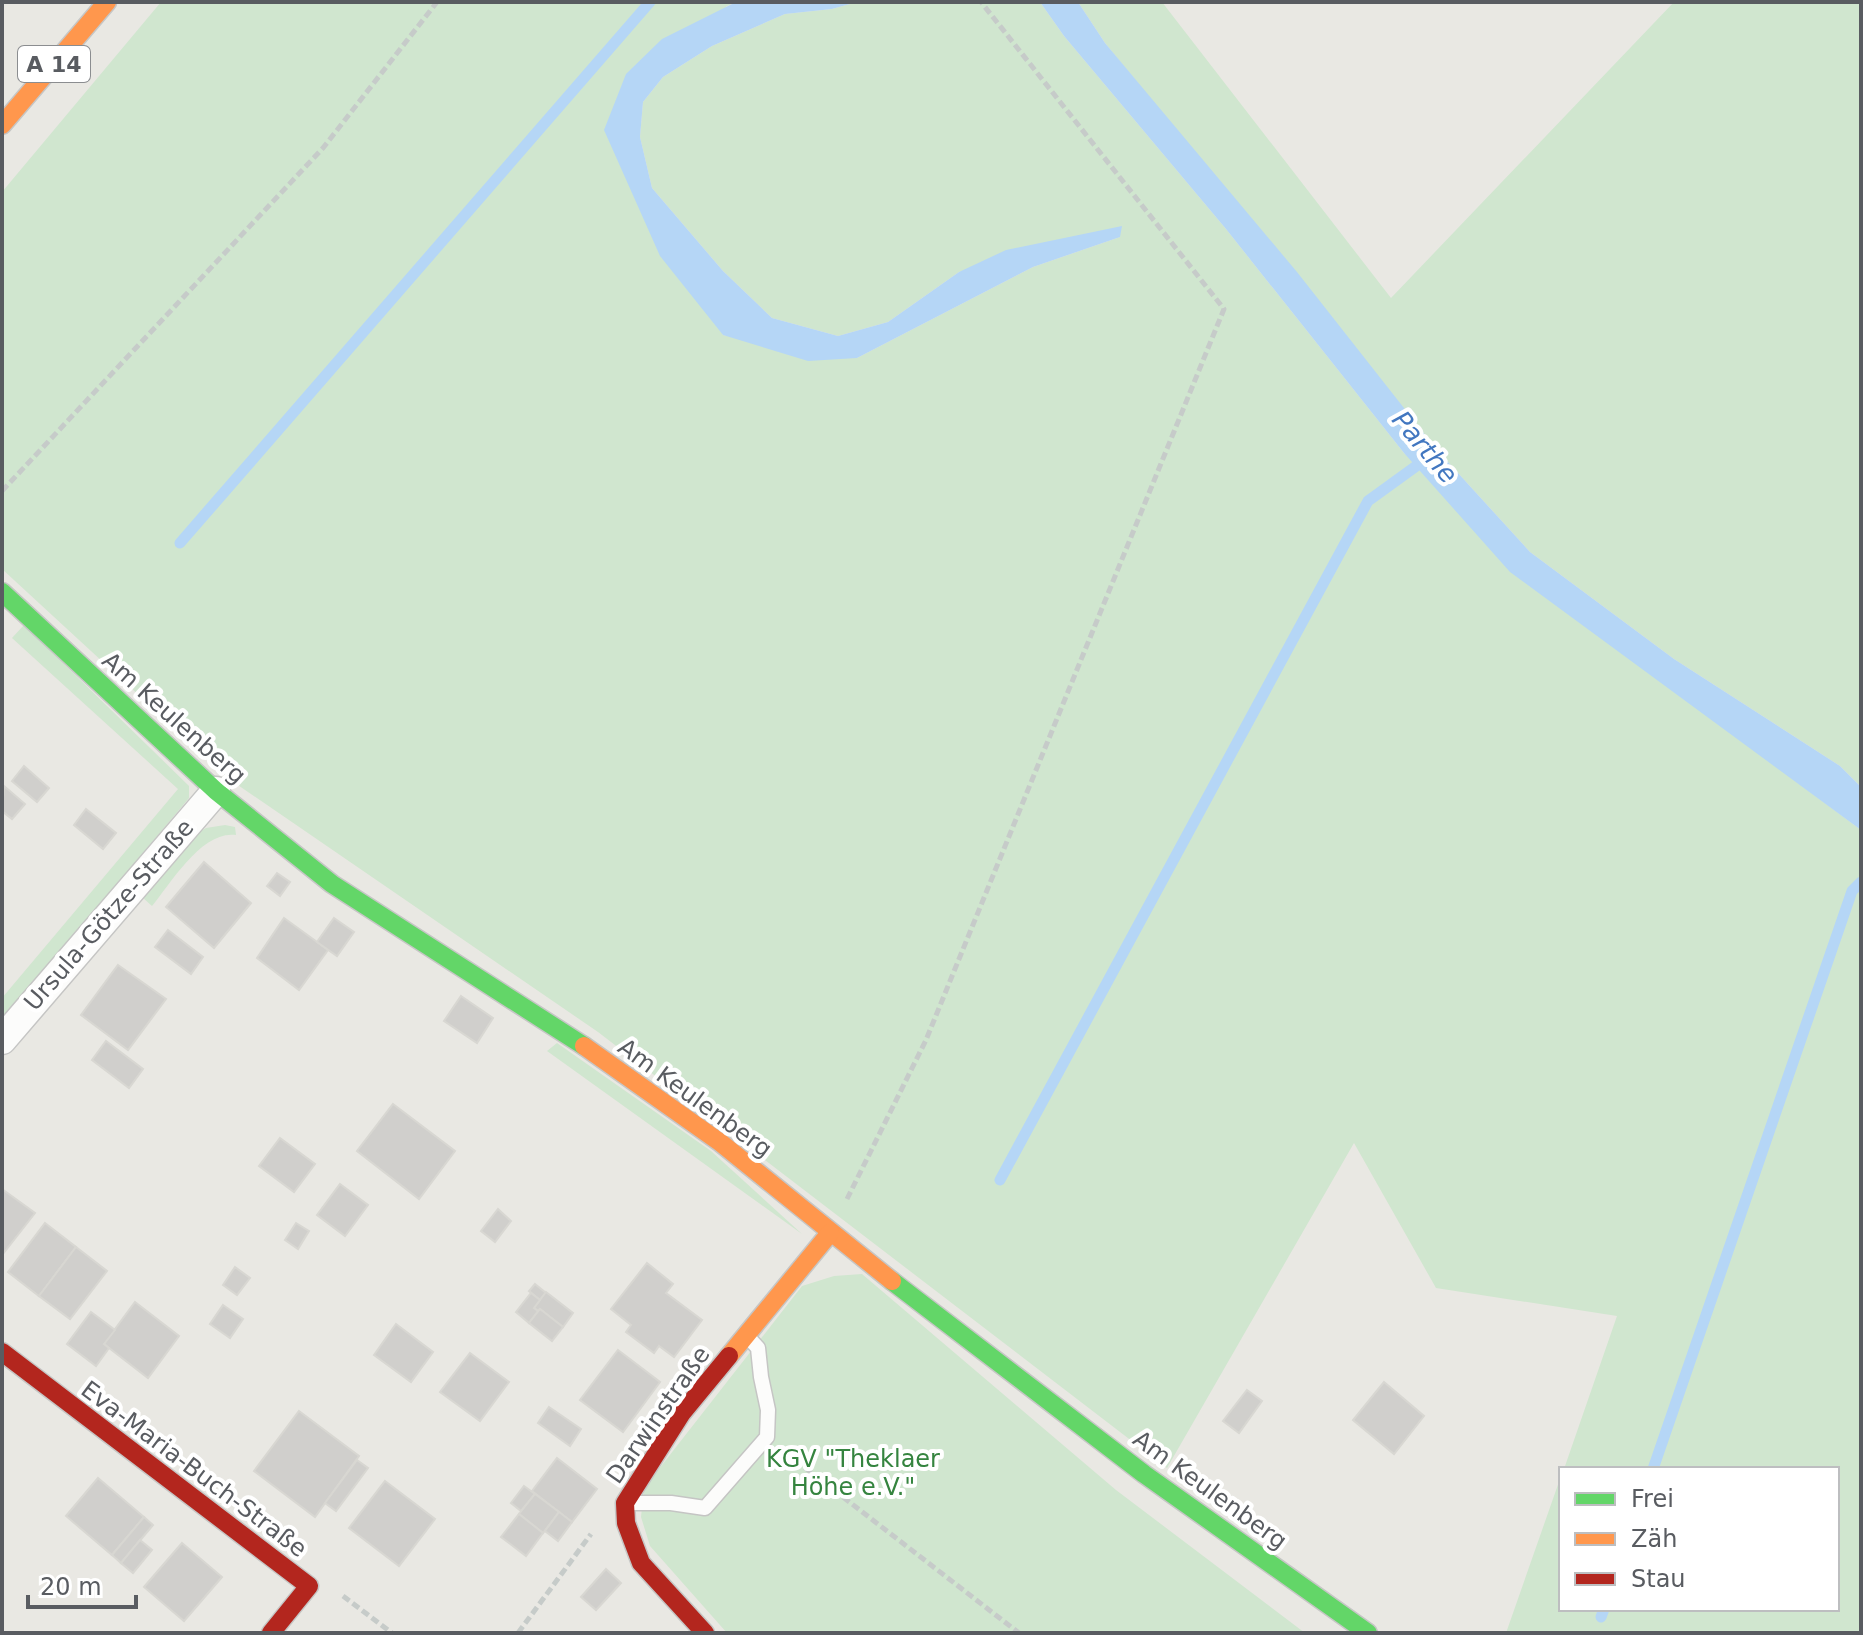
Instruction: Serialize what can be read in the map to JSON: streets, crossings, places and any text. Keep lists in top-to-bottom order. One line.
{"streets":{"main road":["A 14","Am Keulenberg","Darwinstraße","Eva-Maria-Buch-Straße"],"street":["Ursula-Götze-Straße"]},"crossings":[["Am Keulenberg","Ursula-Götze-Straße"],["Am Keulenberg","Darwinstraße"]],"water":["Parthe"],"parks":["KGV \"Theklaer Höhe e.V.\""],"legend":["Frei","Zäh","Stau"],"scale_bar":"20 m"}
